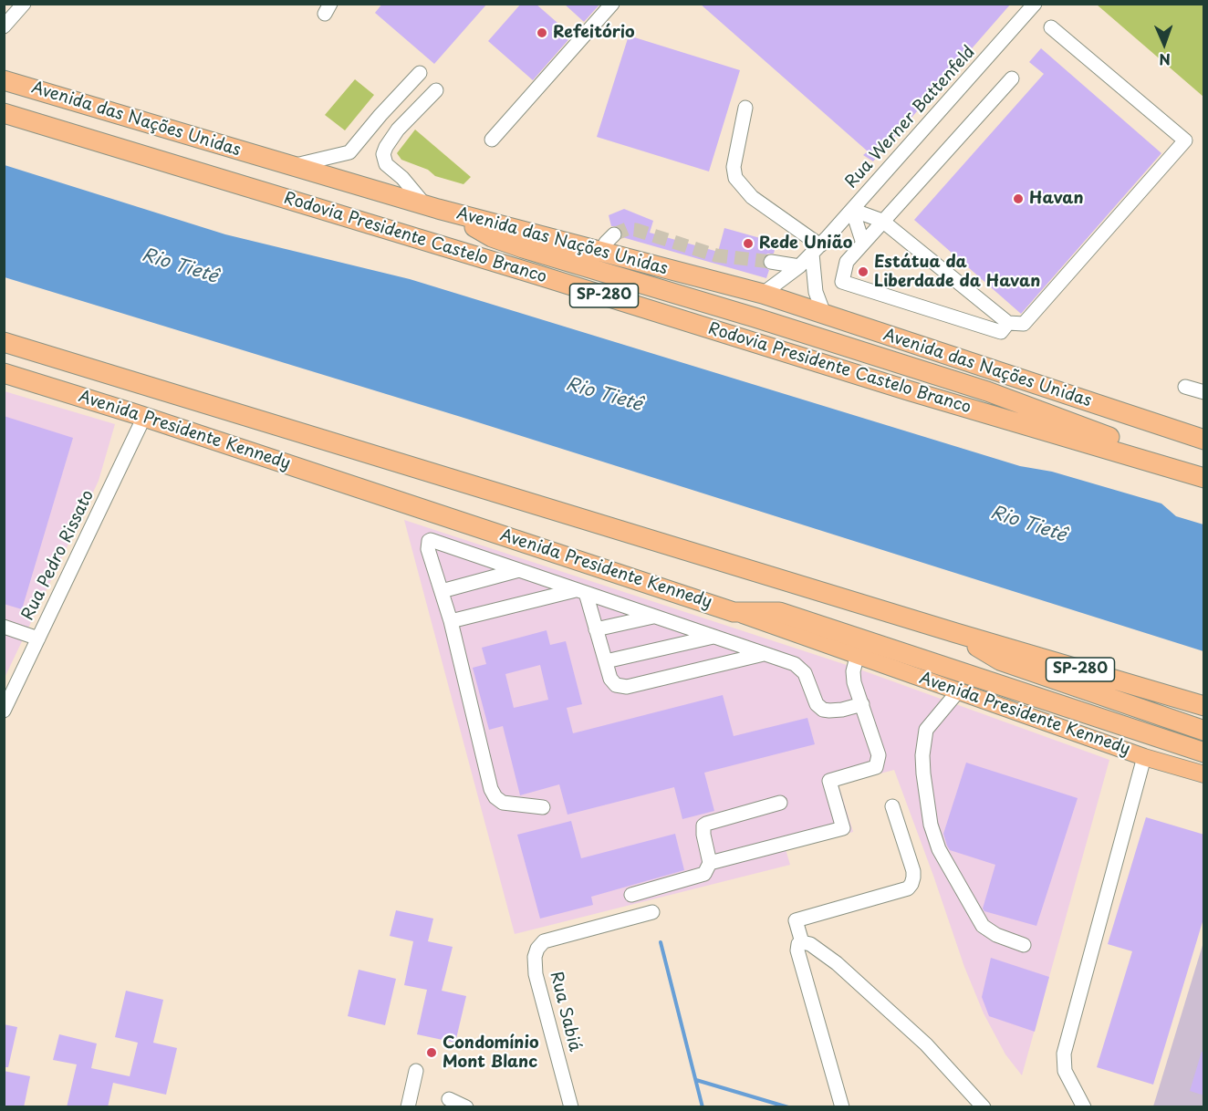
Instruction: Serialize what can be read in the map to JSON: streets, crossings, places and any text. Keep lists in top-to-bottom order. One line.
{"streets":{"highway":["Avenida das Nações Unidas","Rodovia Presidente Castelo Branco","SP-280","Avenida Presidente Kennedy"],"street":["Rua Werner Battenfeld","Rua Pedro Rissato","Rua Sabiá"]},"crossings":[["Rua Werner Battenfeld","Avenida das Nações Unidas"],["Avenida Presidente Kennedy","Rua Pedro Rissato"]],"water":["Rio Tietê"],"places":["Refeitório","Havan","Rede União","Estátua da Liberdade da Havan","Condomínio Mont Blanc"],"north":"bottom"}
